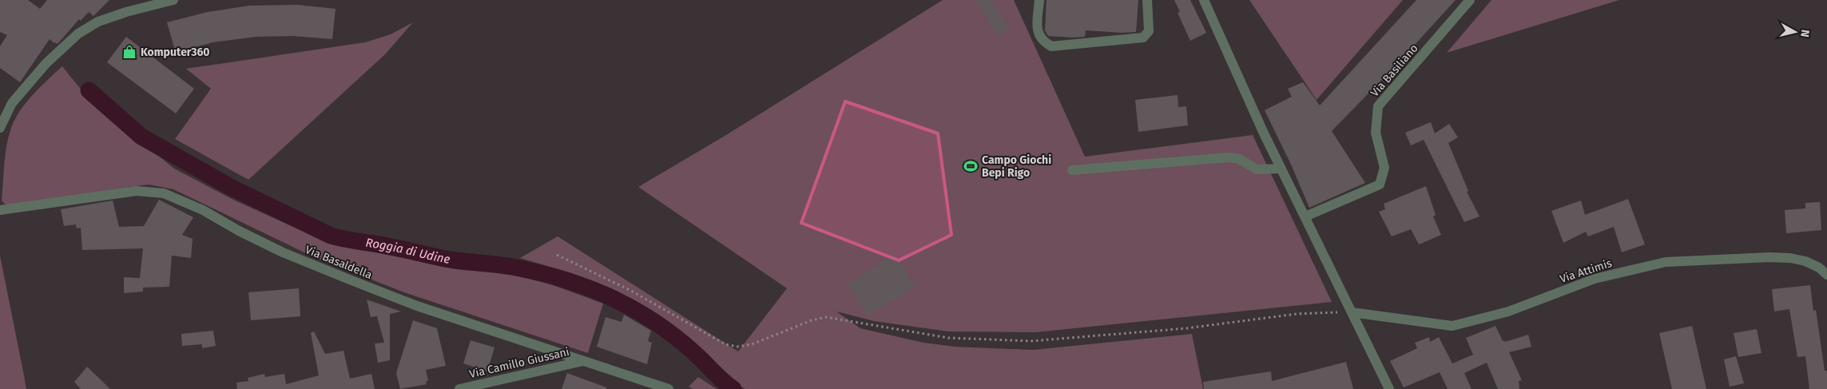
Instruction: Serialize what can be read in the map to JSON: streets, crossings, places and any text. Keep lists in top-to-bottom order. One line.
{"streets":{"street":["Via Basiliano","Via Basaldella","Via Attimis","Via Camillo Giussani"]},"crossings":[["Via Basaldella","Via Camillo Giussani"]],"water":["Roggia di Udine"],"places":{"shop":["Komputer360"],"sports":["Campo Giochi Bepi Rigo"]},"north":"right"}
